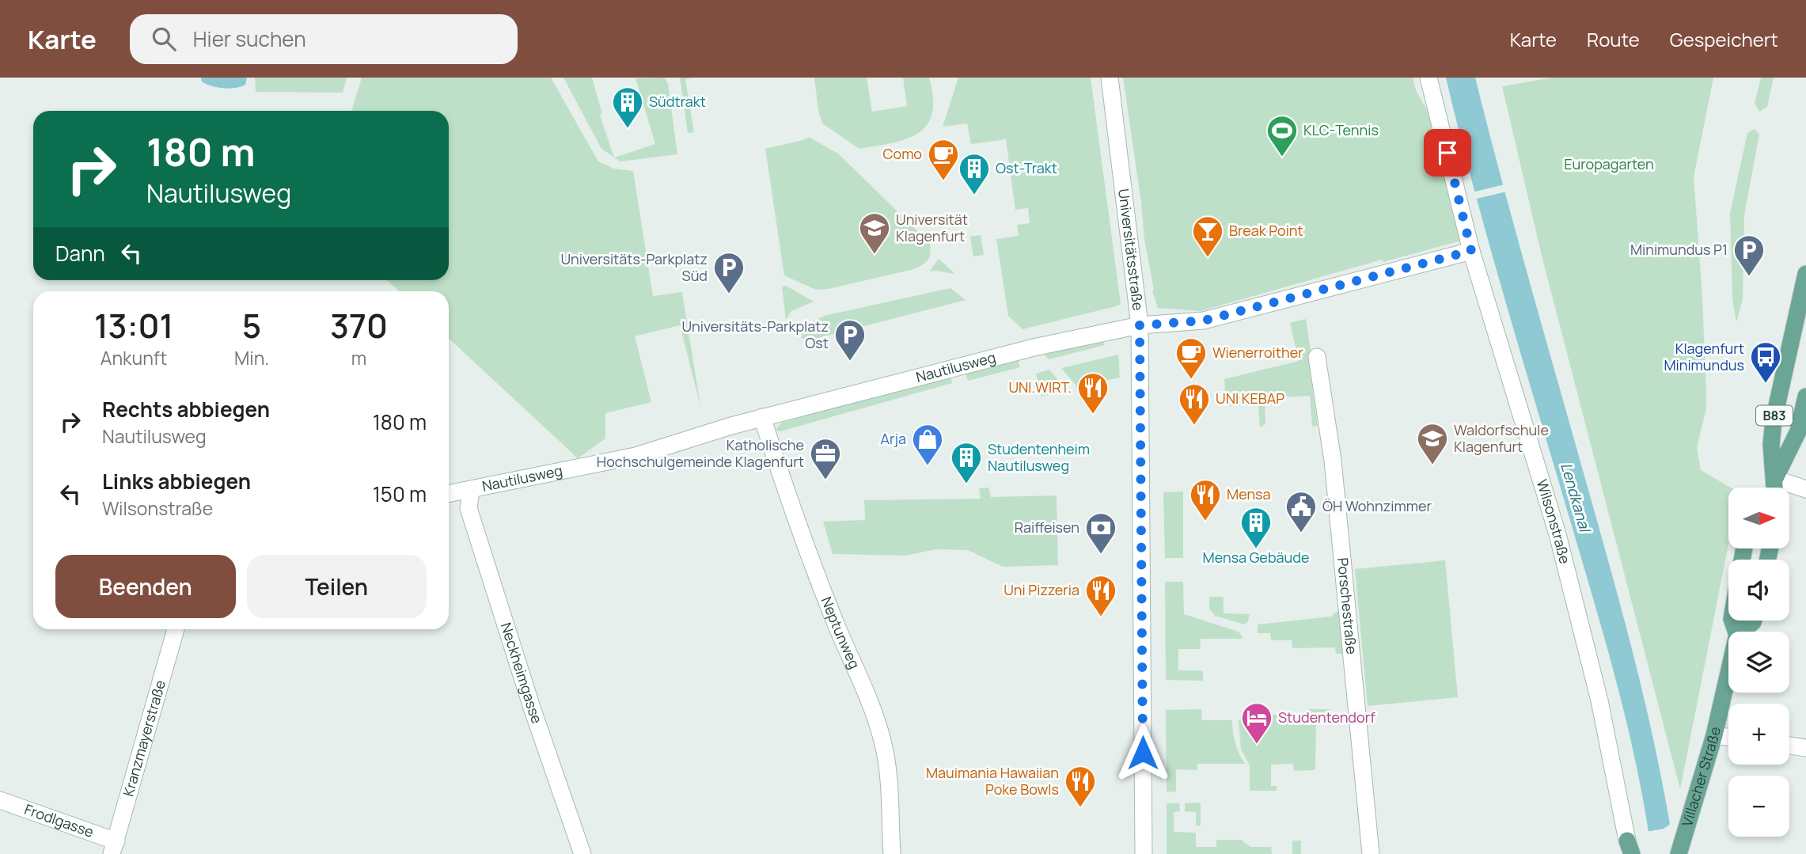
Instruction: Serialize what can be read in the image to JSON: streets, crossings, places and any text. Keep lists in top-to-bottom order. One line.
{"streets":{"main road":["B83","Villacher Straße"],"street":["Universitätsstraße","Nautilusweg","Wilsonstraße","Porschestraße","Neptunweg","Neckheimgasse","Kranzmayerstraße","Frodlgasse"]},"crossings":[["Universitätsstraße","Nautilusweg"],["Nautilusweg","Wilsonstraße"],["Nautilusweg","Neptunweg"],["Nautilusweg","Neckheimgasse"],["Kranzmayerstraße","Frodlgasse"]],"water":["Lendkanal"],"parks":["Europagarten"],"places":{"building":["Südtrakt","Ost-Trakt","Studentenheim Nautilusweg","Mensa Gebäude"],"sports":["KLC-Tennis"],"cafe":["Como","Wienerroither"],"school or university":["Universität Klagenfurt","Waldorfschule Klagenfurt"],"bar":["Break Point"],"parking":["Minimundus P1","Universitäts-Parkplatz Süd","Universitäts-Parkplatz Ost"],"bus stop":["Klagenfurt Minimundus"],"restaurant":["UNI.WIRT.","UNI KEBAP","Mensa","Uni Pizzeria","Mauimania Hawaiian Poke Bowls"],"shop":["Arja"],"office":["Katholische Hochschulgemeinde Klagenfurt"],"public building":["ÖH Wohnzimmer"],"bank":["Raiffeisen"],"hotel":["Studentendorf"]},"north":"right","page":{"header":"Karte","search":"Hier suchen","nav":["Karte","Route","Gespeichert"],"turn":["180 m","Nautilusweg"],"then":"Dann","eta":["13:01","Ankunft","5","Min.","370","m"],"list":[{"name":"Rechts abbiegen","note":"Nautilusweg","value":"180 m"},{"name":"Links abbiegen","note":"Wilsonstraße","value":"150 m"}],"map_buttons":["+","−"],"buttons":["Beenden","Teilen"]}}
